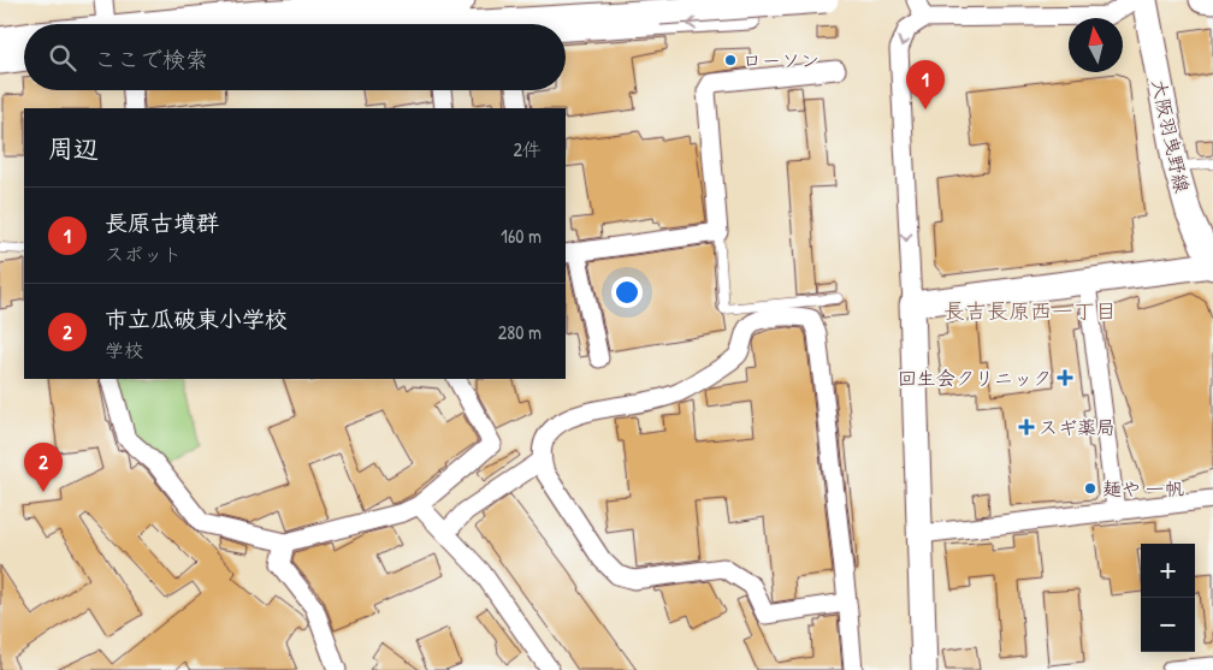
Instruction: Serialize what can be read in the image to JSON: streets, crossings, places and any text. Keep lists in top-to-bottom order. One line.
{"streets":{"main road":["大阪羽曳野線"]},"districts":["長吉長原西一丁目"],"places":{"other":["ローソン","麺や 一帆"],"health":["回生会クリニック","スギ薬局"]},"north":"top","page":{"search":"ここで検索","pins":["1","2"],"heading":["周辺","2件"],"list":[{"mark":"1","name":"長原古墳群","note":"スポット","value":"160 m"},{"mark":"2","name":"市立瓜破東小学校","note":"学校","value":"280 m"}],"map_buttons":["+","−"]}}
